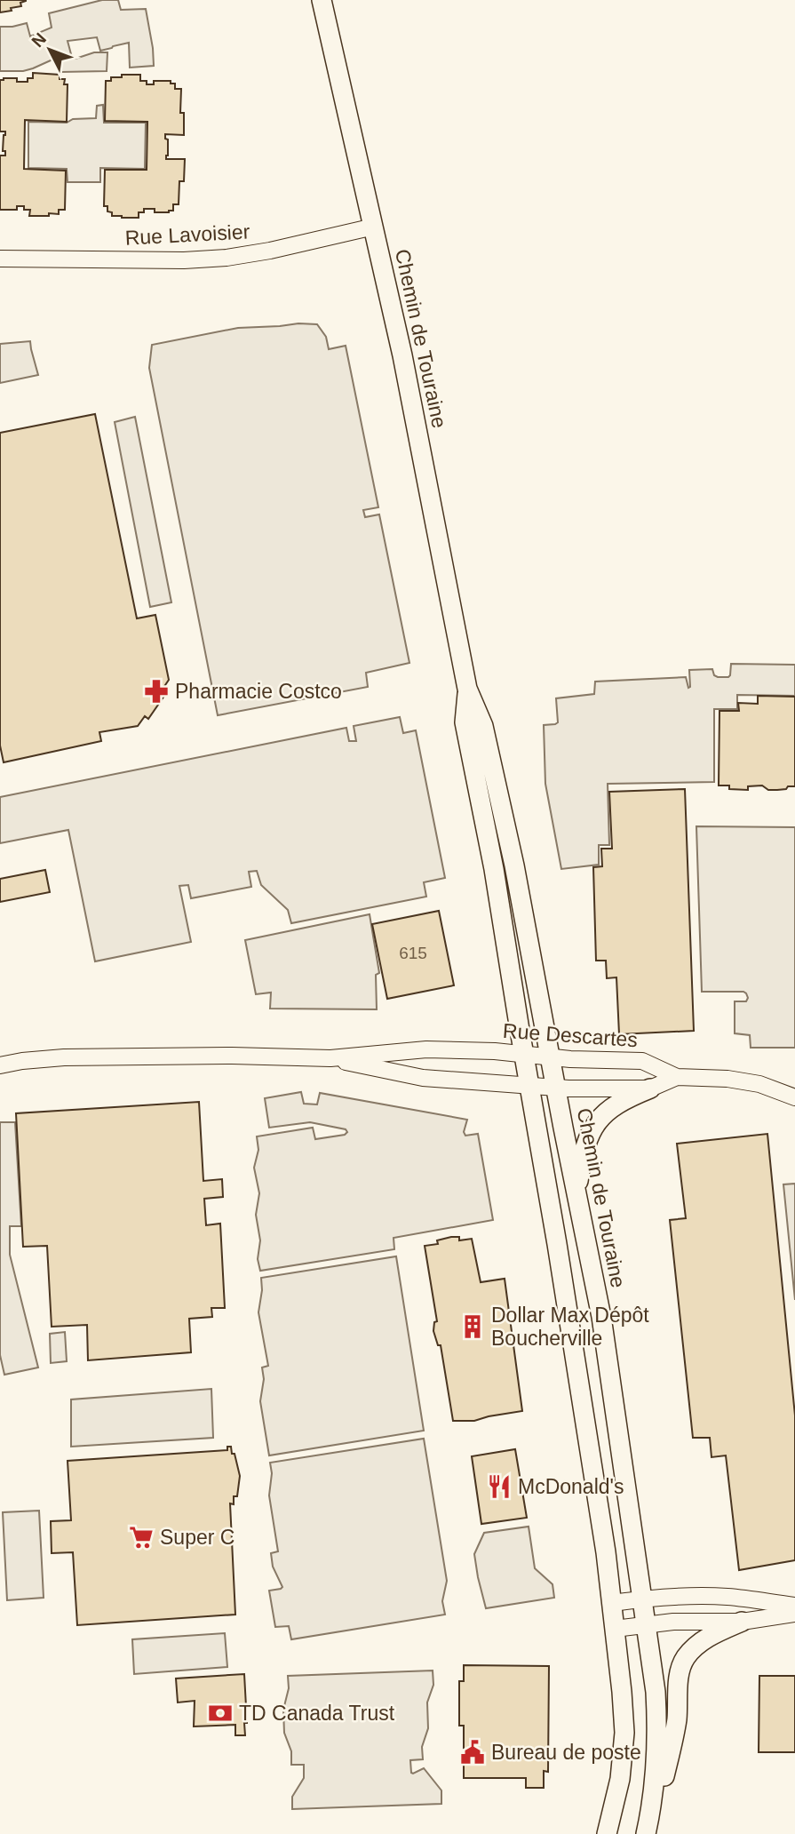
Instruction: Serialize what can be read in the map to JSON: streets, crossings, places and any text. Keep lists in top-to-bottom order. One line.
{"streets":{"street":["Rue Lavoisier","Chemin de Touraine","Rue Descartes"]},"crossings":[["Rue Lavoisier","Chemin de Touraine"],["Chemin de Touraine","Rue Descartes"]],"places":{"pharmacy":["Pharmacie Costco"],"building":["Dollar Max Dépôt Boucherville"],"restaurant":["McDonald's"],"supermarket":["Super C"],"bank":["TD Canada Trust"],"public building":["Bureau de poste"]},"house_numbers":["615"],"north":"top left"}
